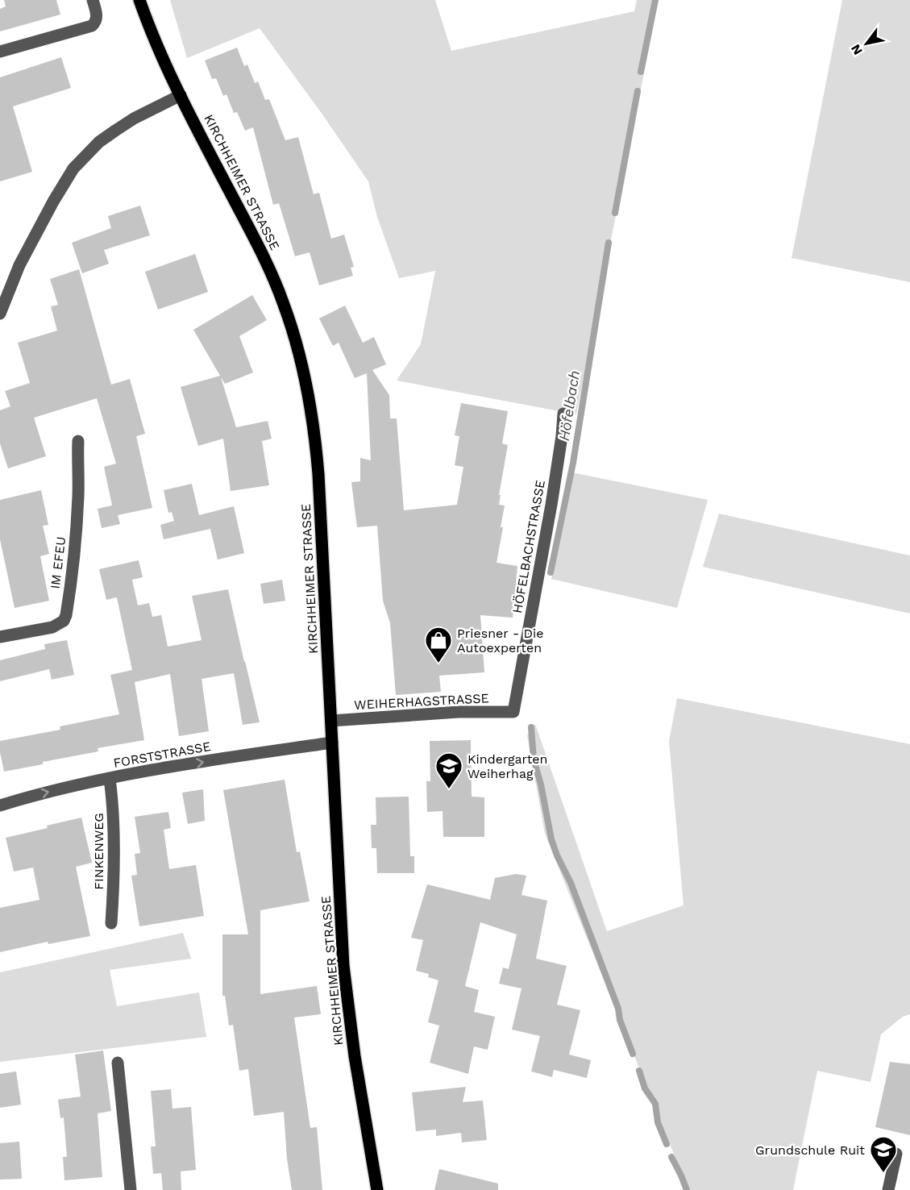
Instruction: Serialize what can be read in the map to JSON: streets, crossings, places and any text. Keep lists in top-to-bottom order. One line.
{"streets":{"main road":["KIRCHHEIMER STRASSE"],"street":["HÖFELBACHSTRASSE","IM EFEU","WEIHERHAGSTRASSE","FORSTSTRASSE","FINKENWEG"]},"crossings":[["KIRCHHEIMER STRASSE","WEIHERHAGSTRASSE"],["KIRCHHEIMER STRASSE","FORSTSTRASSE"],["HÖFELBACHSTRASSE","WEIHERHAGSTRASSE"],["FORSTSTRASSE","FINKENWEG"]],"one_way":["FORSTSTRASSE"],"water":["Höfelbach"],"places":{"shop":["Priesner - Die Autoexperten"],"school or university":["Kindergarten Weiherhag","Grundschule Ruit"]},"north":"bottom left"}
